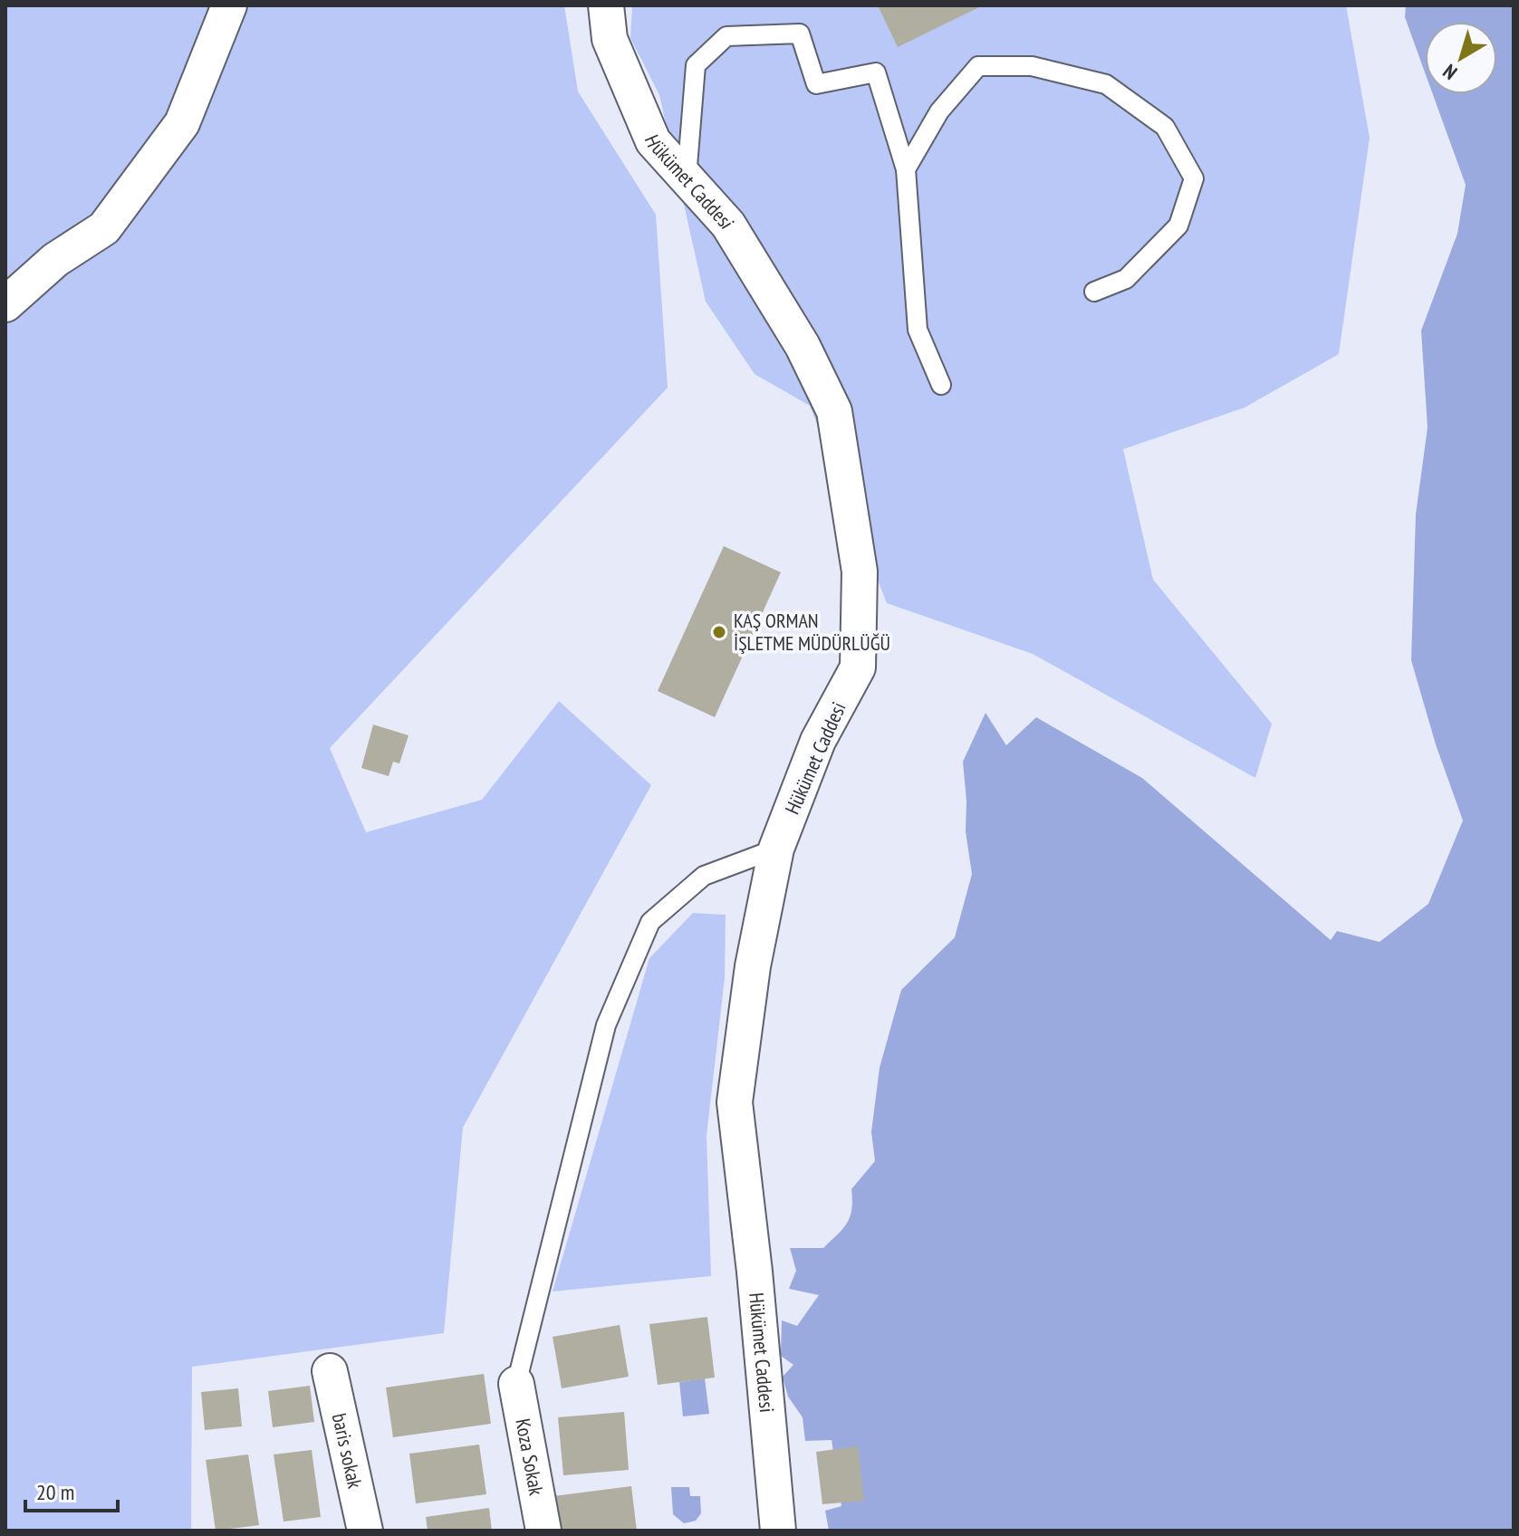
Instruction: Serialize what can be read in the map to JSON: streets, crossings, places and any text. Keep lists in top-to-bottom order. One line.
{"streets":{"street":["Hükümet Caddesi","baris sokak","Koza Sokak"]},"places":["KAŞ ORMAN İŞLETME MÜDÜRLÜĞÜ"],"scale_bar":"20 m","north":"bottom left"}
